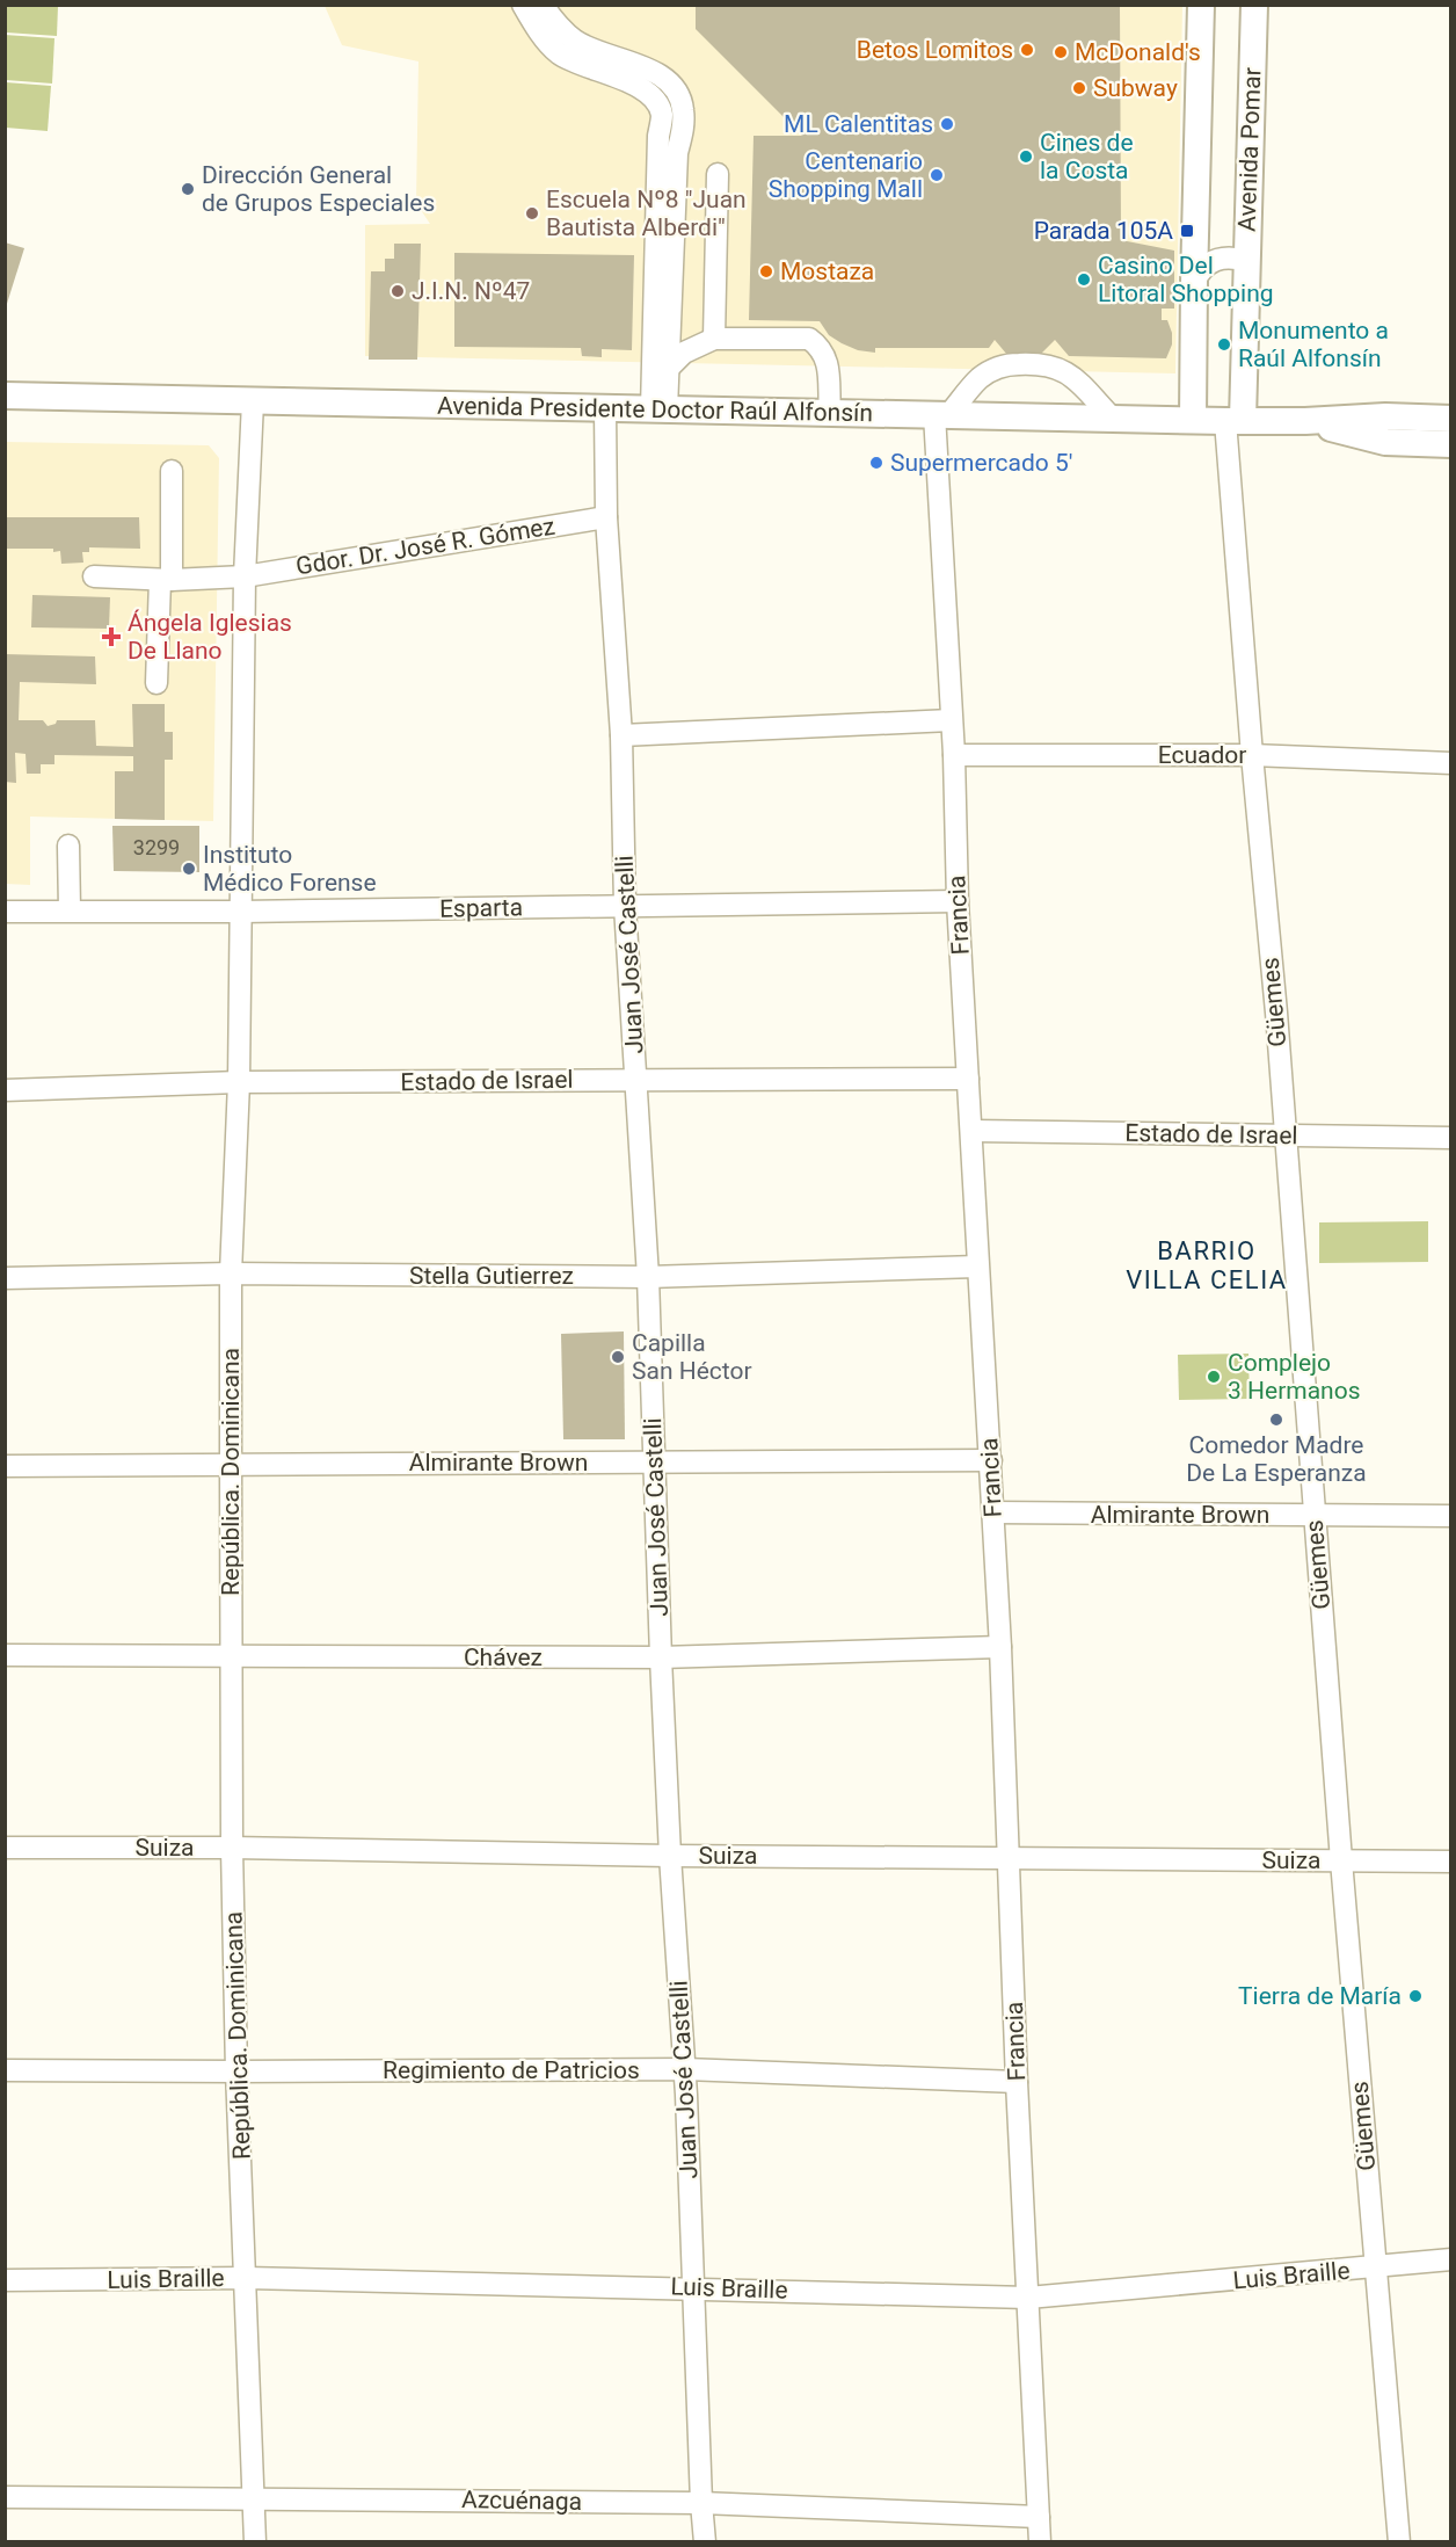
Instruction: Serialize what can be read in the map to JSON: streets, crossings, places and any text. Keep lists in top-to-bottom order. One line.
{"streets":{"main road":["Avenida Pomar","Avenida Presidente Doctor Raúl Alfonsín"],"street":["Gdor. Dr. José R. Gómez","Ecuador","Esparta","Francia","Juan José Castelli","Güemes","Estado de Israel","Stella Gutierrez","Almirante Brown","República. Dominicana","Chávez","Suiza","Regimiento de Patricios","Luis Braille","Azcuénaga"]},"crossings":[["Avenida Pomar","Avenida Presidente Doctor Raúl Alfonsín"],["Avenida Pomar","Güemes"],["Avenida Presidente Doctor Raúl Alfonsín","Francia"],["Avenida Presidente Doctor Raúl Alfonsín","Juan José Castelli"],["Avenida Presidente Doctor Raúl Alfonsín","Güemes"],["Avenida Presidente Doctor Raúl Alfonsín","República. Dominicana"],["Gdor. Dr. José R. Gómez","Juan José Castelli"],["Gdor. Dr. José R. Gómez","República. Dominicana"],["Ecuador","Francia"],["Ecuador","Güemes"],["Esparta","Francia"],["Esparta","Juan José Castelli"],["Esparta","República. Dominicana"],["Francia","Estado de Israel"],["Francia","Stella Gutierrez"],["Francia","Almirante Brown"],["Francia","Chávez"],["Francia","Suiza"],["Francia","Regimiento de Patricios"],["Francia","Luis Braille"],["Francia","Azcuénaga"],["Juan José Castelli","Estado de Israel"],["Juan José Castelli","Stella Gutierrez"],["Juan José Castelli","Almirante Brown"],["Juan José Castelli","Chávez"],["Juan José Castelli","Suiza"],["Juan José Castelli","Regimiento de Patricios"],["Juan José Castelli","Luis Braille"],["Juan José Castelli","Azcuénaga"],["Güemes","Estado de Israel"],["Güemes","Almirante Brown"],["Güemes","Suiza"],["Güemes","Luis Braille"],["Estado de Israel","República. Dominicana"],["Stella Gutierrez","República. Dominicana"],["Almirante Brown","República. Dominicana"],["República. Dominicana","Chávez"],["República. Dominicana","Suiza"],["República. Dominicana","Regimiento de Patricios"],["República. Dominicana","Luis Braille"],["República. Dominicana","Azcuénaga"]],"districts":["BARRIO VILLA CELIA"],"places":{"other":["Betos Lomitos","McDonald's","Subway","ML Calentitas","Cines de la Costa","Centenario Shopping Mall","Dirección General de Grupos Especiales","Escuela Nº8 \"Juan Bautista Alberdi\"","Mostaza","Casino Del Litoral Shopping","J.I.N. Nº47","Monumento a Raúl Alfonsín","Supermercado 5'","Instituto Médico Forense","Capilla San Héctor","Complejo 3 Hermanos","Comedor Madre De La Esperanza","Tierra de María"],"transit":["Parada 105A"],"health":["Ángela Iglesias De Llano"]},"house_numbers":["3299"]}
